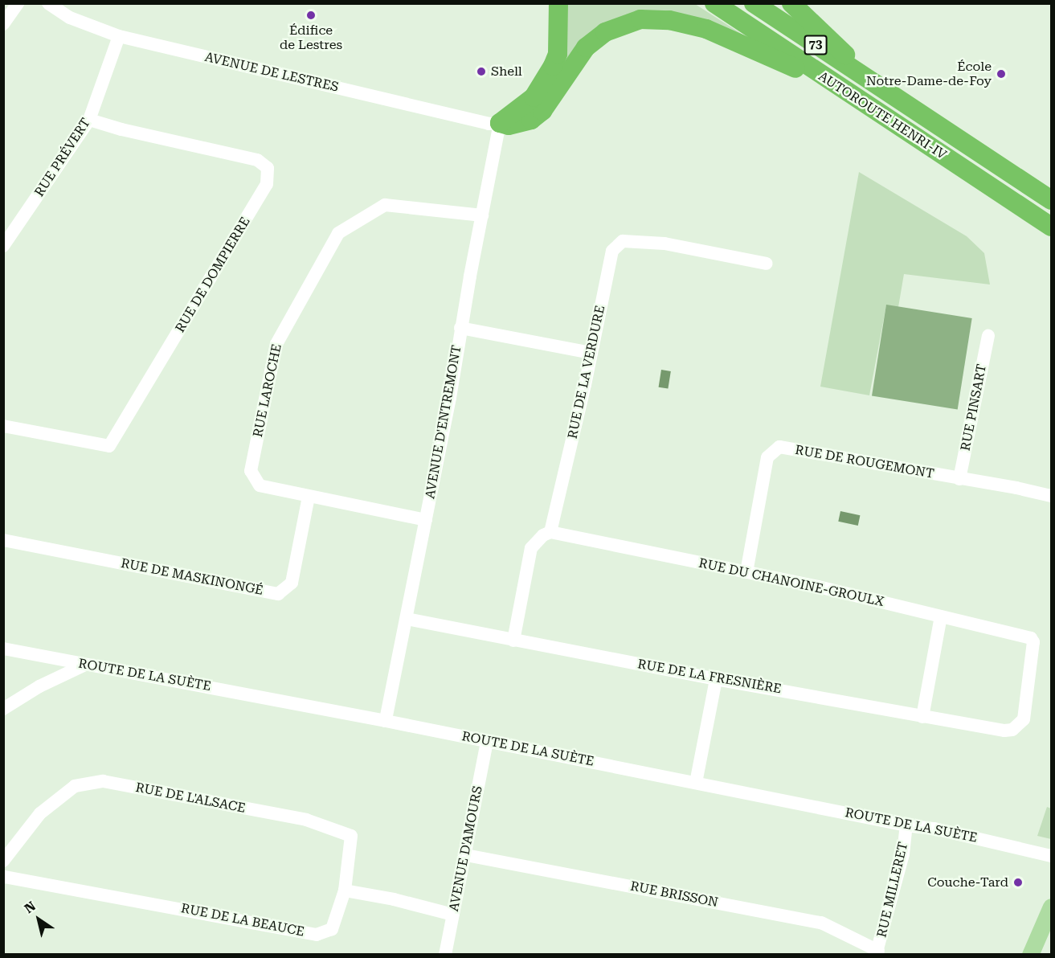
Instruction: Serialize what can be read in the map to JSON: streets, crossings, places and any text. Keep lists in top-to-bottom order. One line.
{"streets":{"highway":["73","AUTOROUTE HENRI-IV"],"street":["AVENUE DE LESTRES","RUE PRÉVERT","RUE DE DOMPIERRE","RUE DE LA VERDURE","RUE LAROCHE","RUE PINSART","AVENUE D'ENTREMONT","RUE DE ROUGEMONT","RUE DE MASKINONGÉ","RUE DU CHANOINE-GROULX","ROUTE DE LA SUÈTE","RUE DE LA FRESNIÈRE","RUE DE L'ALSACE","AVENUE D'AMOURS","RUE MILLERET","RUE BRISSON","RUE DE LA BEAUCE"]},"crossings":[["AVENUE DE LESTRES","RUE PRÉVERT"],["AVENUE DE LESTRES","AVENUE D'ENTREMONT"],["RUE PRÉVERT","RUE DE DOMPIERRE"],["RUE DE LA VERDURE","RUE DU CHANOINE-GROULX"],["RUE LAROCHE","AVENUE D'ENTREMONT"],["RUE LAROCHE","RUE DE MASKINONGÉ"],["RUE PINSART","RUE DE ROUGEMONT"],["AVENUE D'ENTREMONT","ROUTE DE LA SUÈTE"],["AVENUE D'ENTREMONT","RUE DE LA FRESNIÈRE"],["RUE DE ROUGEMONT","RUE DU CHANOINE-GROULX"],["RUE DU CHANOINE-GROULX","RUE DE LA FRESNIÈRE"],["ROUTE DE LA SUÈTE","AVENUE D'AMOURS"],["ROUTE DE LA SUÈTE","RUE MILLERET"],["RUE DE L'ALSACE","RUE DE LA BEAUCE"],["AVENUE D'AMOURS","RUE BRISSON"],["RUE MILLERET","RUE BRISSON"]],"places":["Édifice de Lestres","Shell","École Notre-Dame-de-Foy","Couche-Tard"],"north":"top left"}
